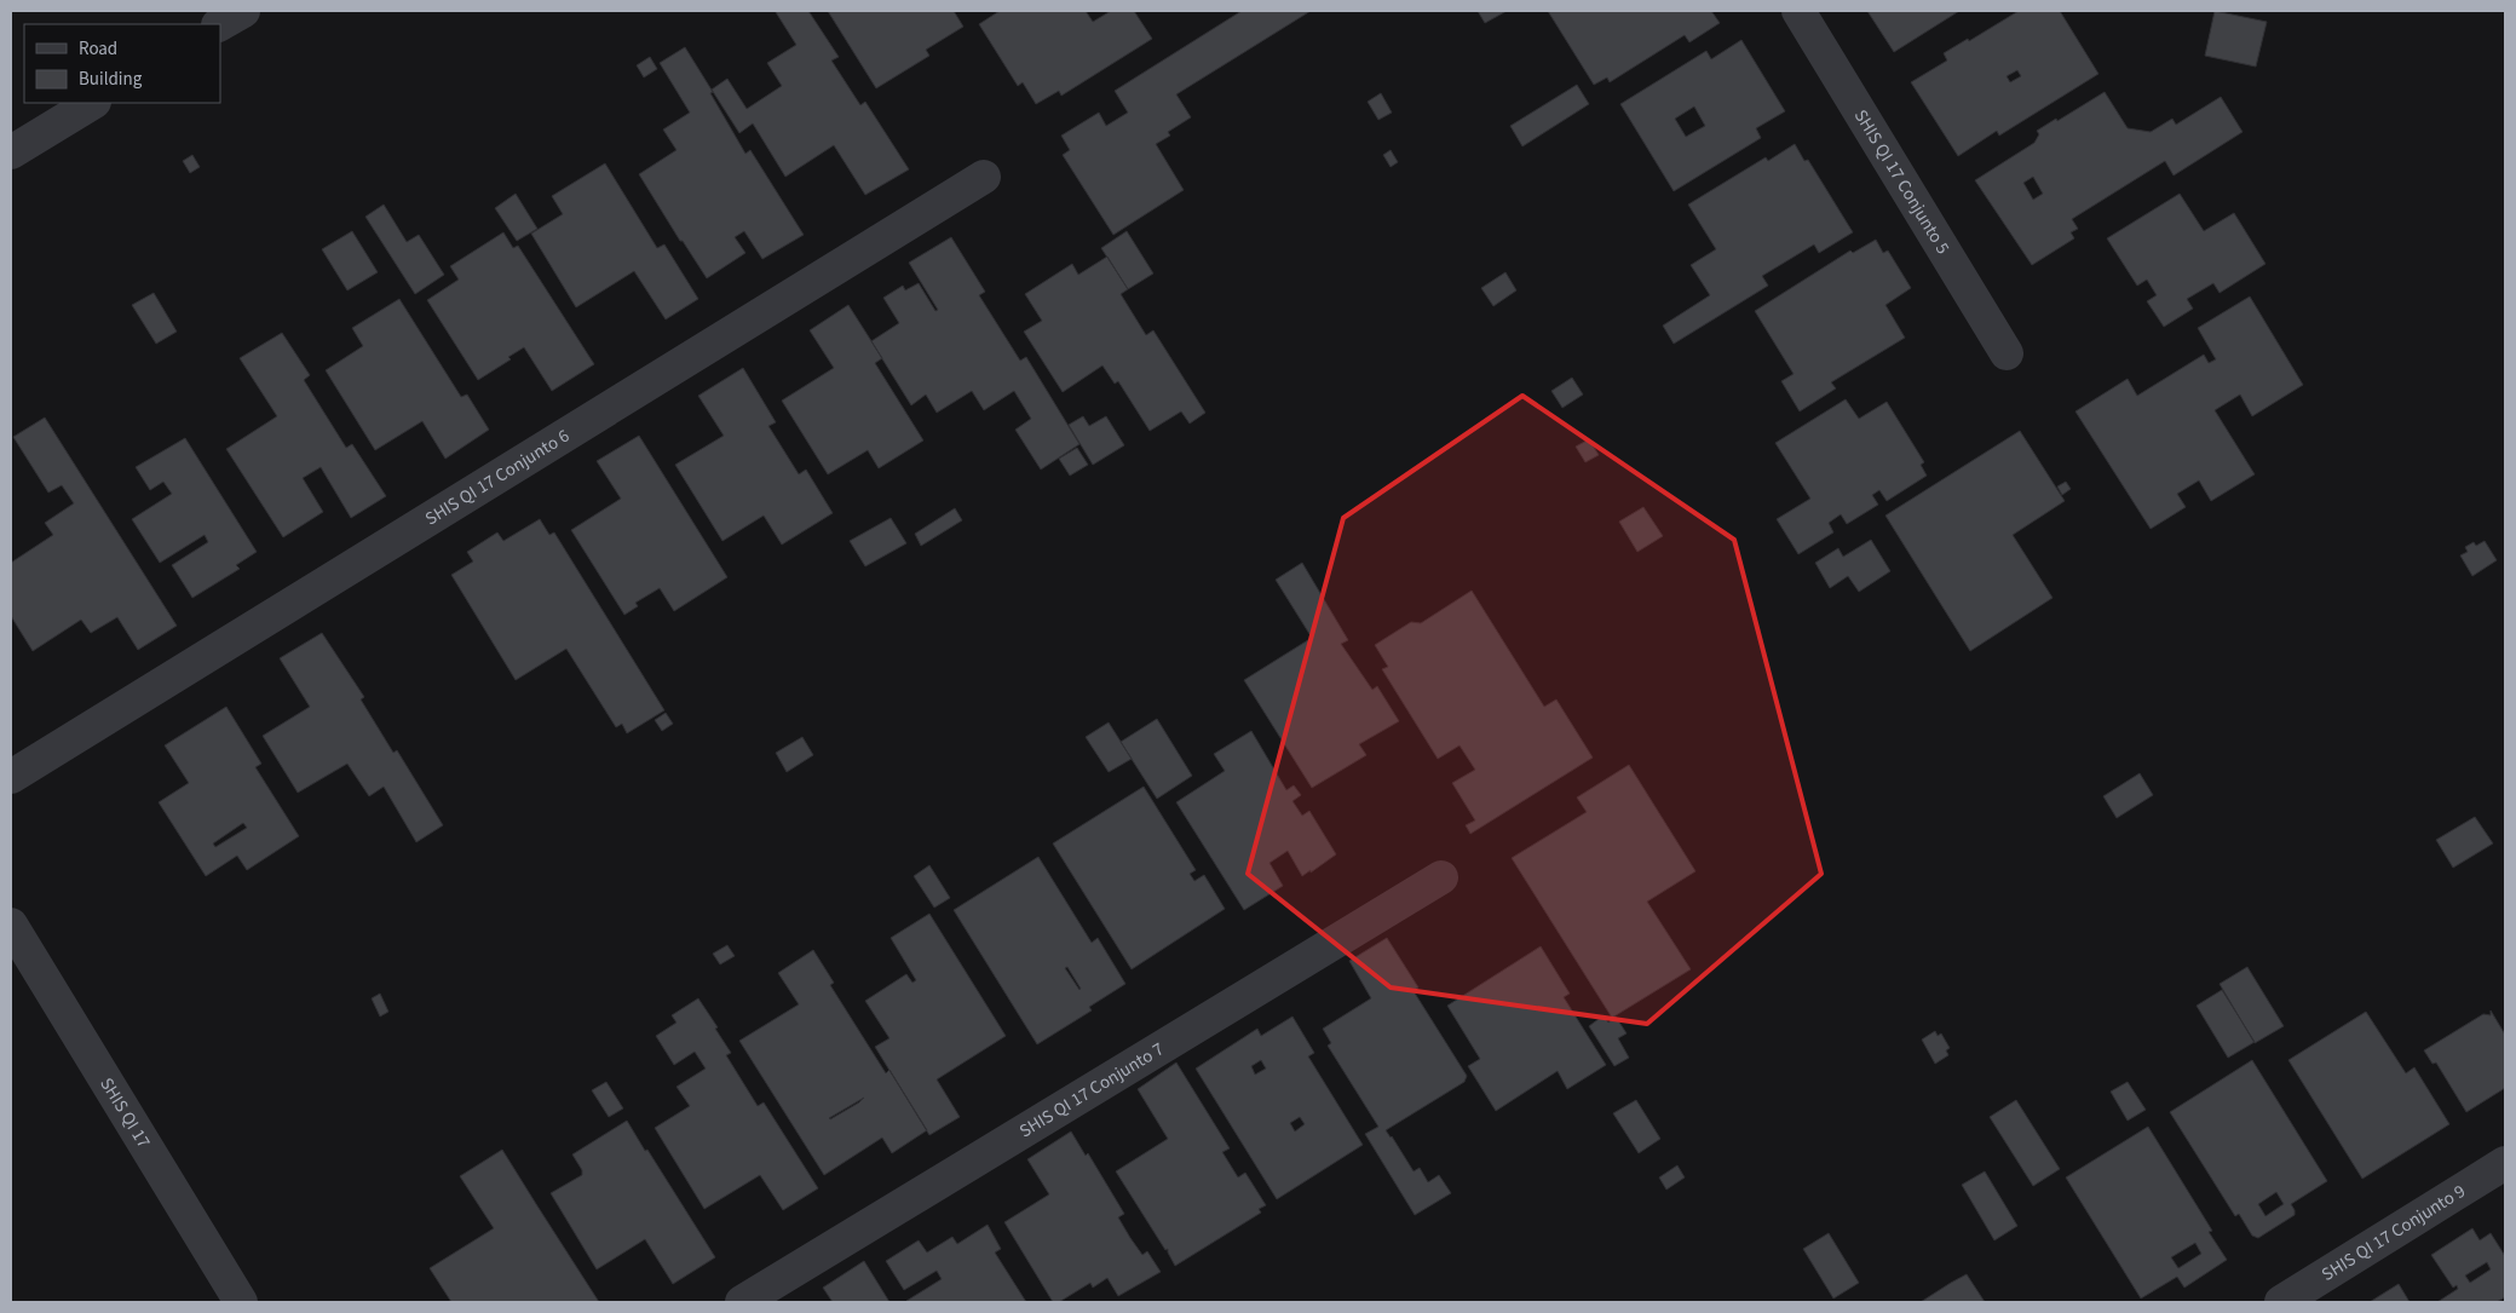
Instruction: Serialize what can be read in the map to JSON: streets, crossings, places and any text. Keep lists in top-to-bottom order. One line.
{"streets":{"street":["SHIS QI 17 Conjunto 5","SHIS QI 17 Conjunto 6","SHIS QI 17 Conjunto 7","SHIS QI 17","SHIS QI 17 Conjunto 9"]},"legend":["Road","Building"]}
